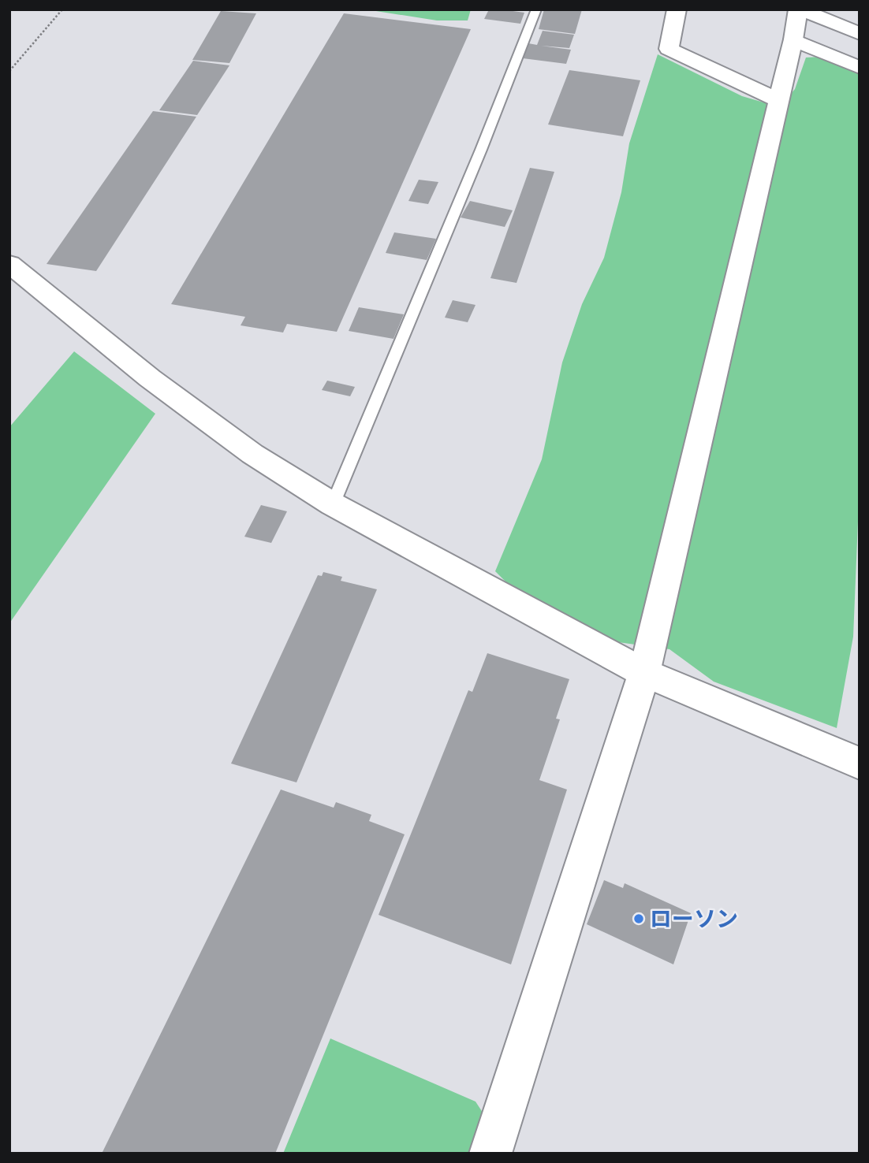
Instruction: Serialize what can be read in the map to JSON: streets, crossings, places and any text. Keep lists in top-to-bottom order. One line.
{"places":["ローソン"]}
